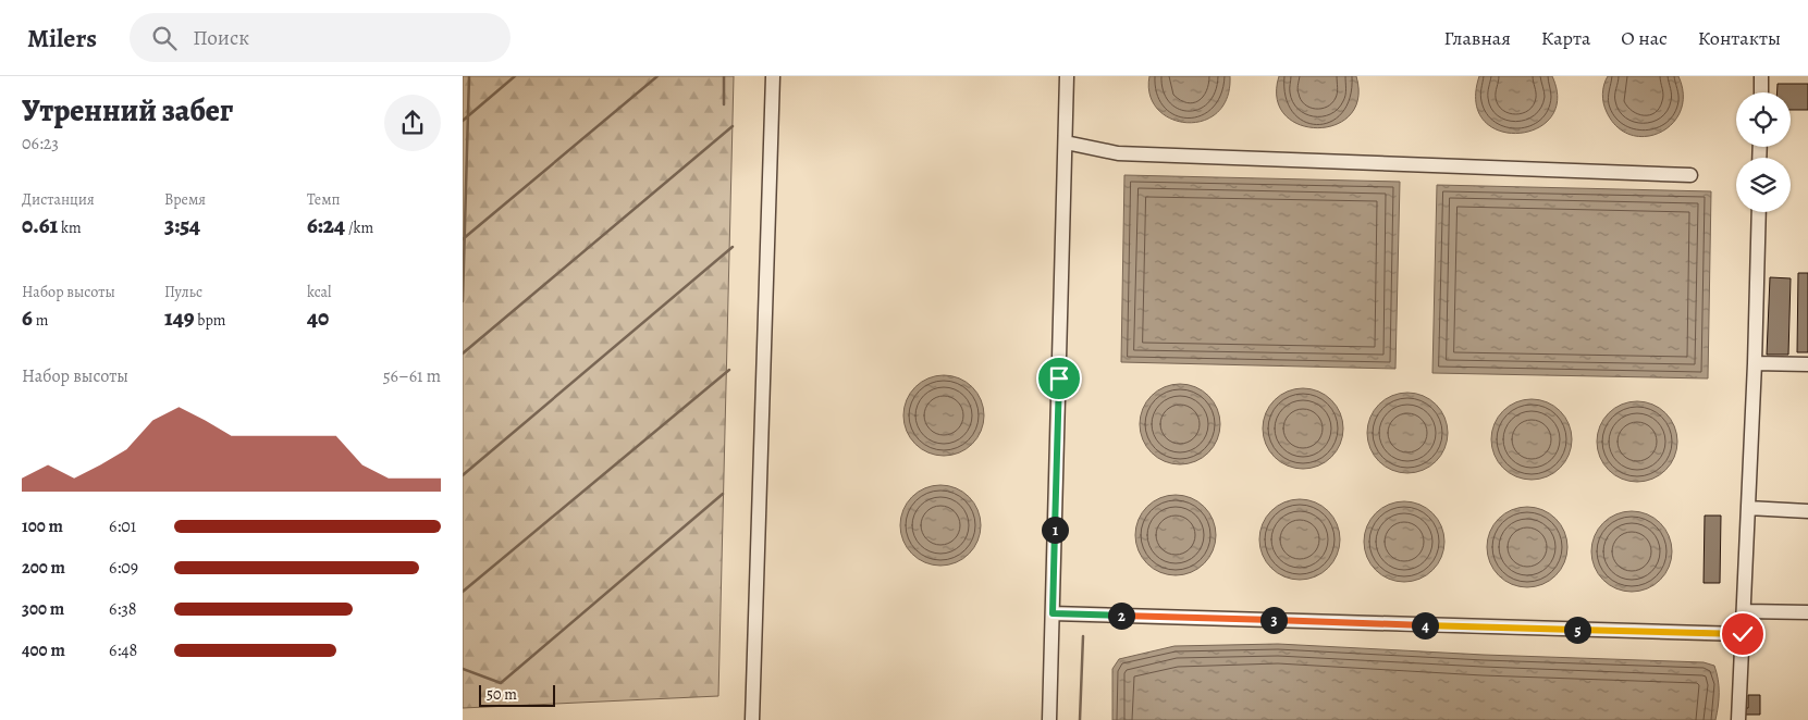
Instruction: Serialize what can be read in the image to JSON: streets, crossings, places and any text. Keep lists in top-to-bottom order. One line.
{"scale_bar":"50 m","page":{"header":"Milers","search":"Поиск","nav":["Главная","Карта","О нас","Контакты"],"heading":["Утренний забег","06:23"],"stats":[["Дистанция","0.61 km"],["Время","3:54"],["Темп","6:24 /km"],["Набор высоты","6 m"],["Пульс","149 bpm"],["kcal","40"]],"chart":["Набор высоты","56–61 m"],"list":[{"name":"100 m","note":"6:01"},{"name":"200 m","note":"6:09"},{"name":"300 m","note":"6:38"},{"name":"400 m","note":"6:48"}],"pins":["1","2","3","4","5"],"scale":"50 m"}}
